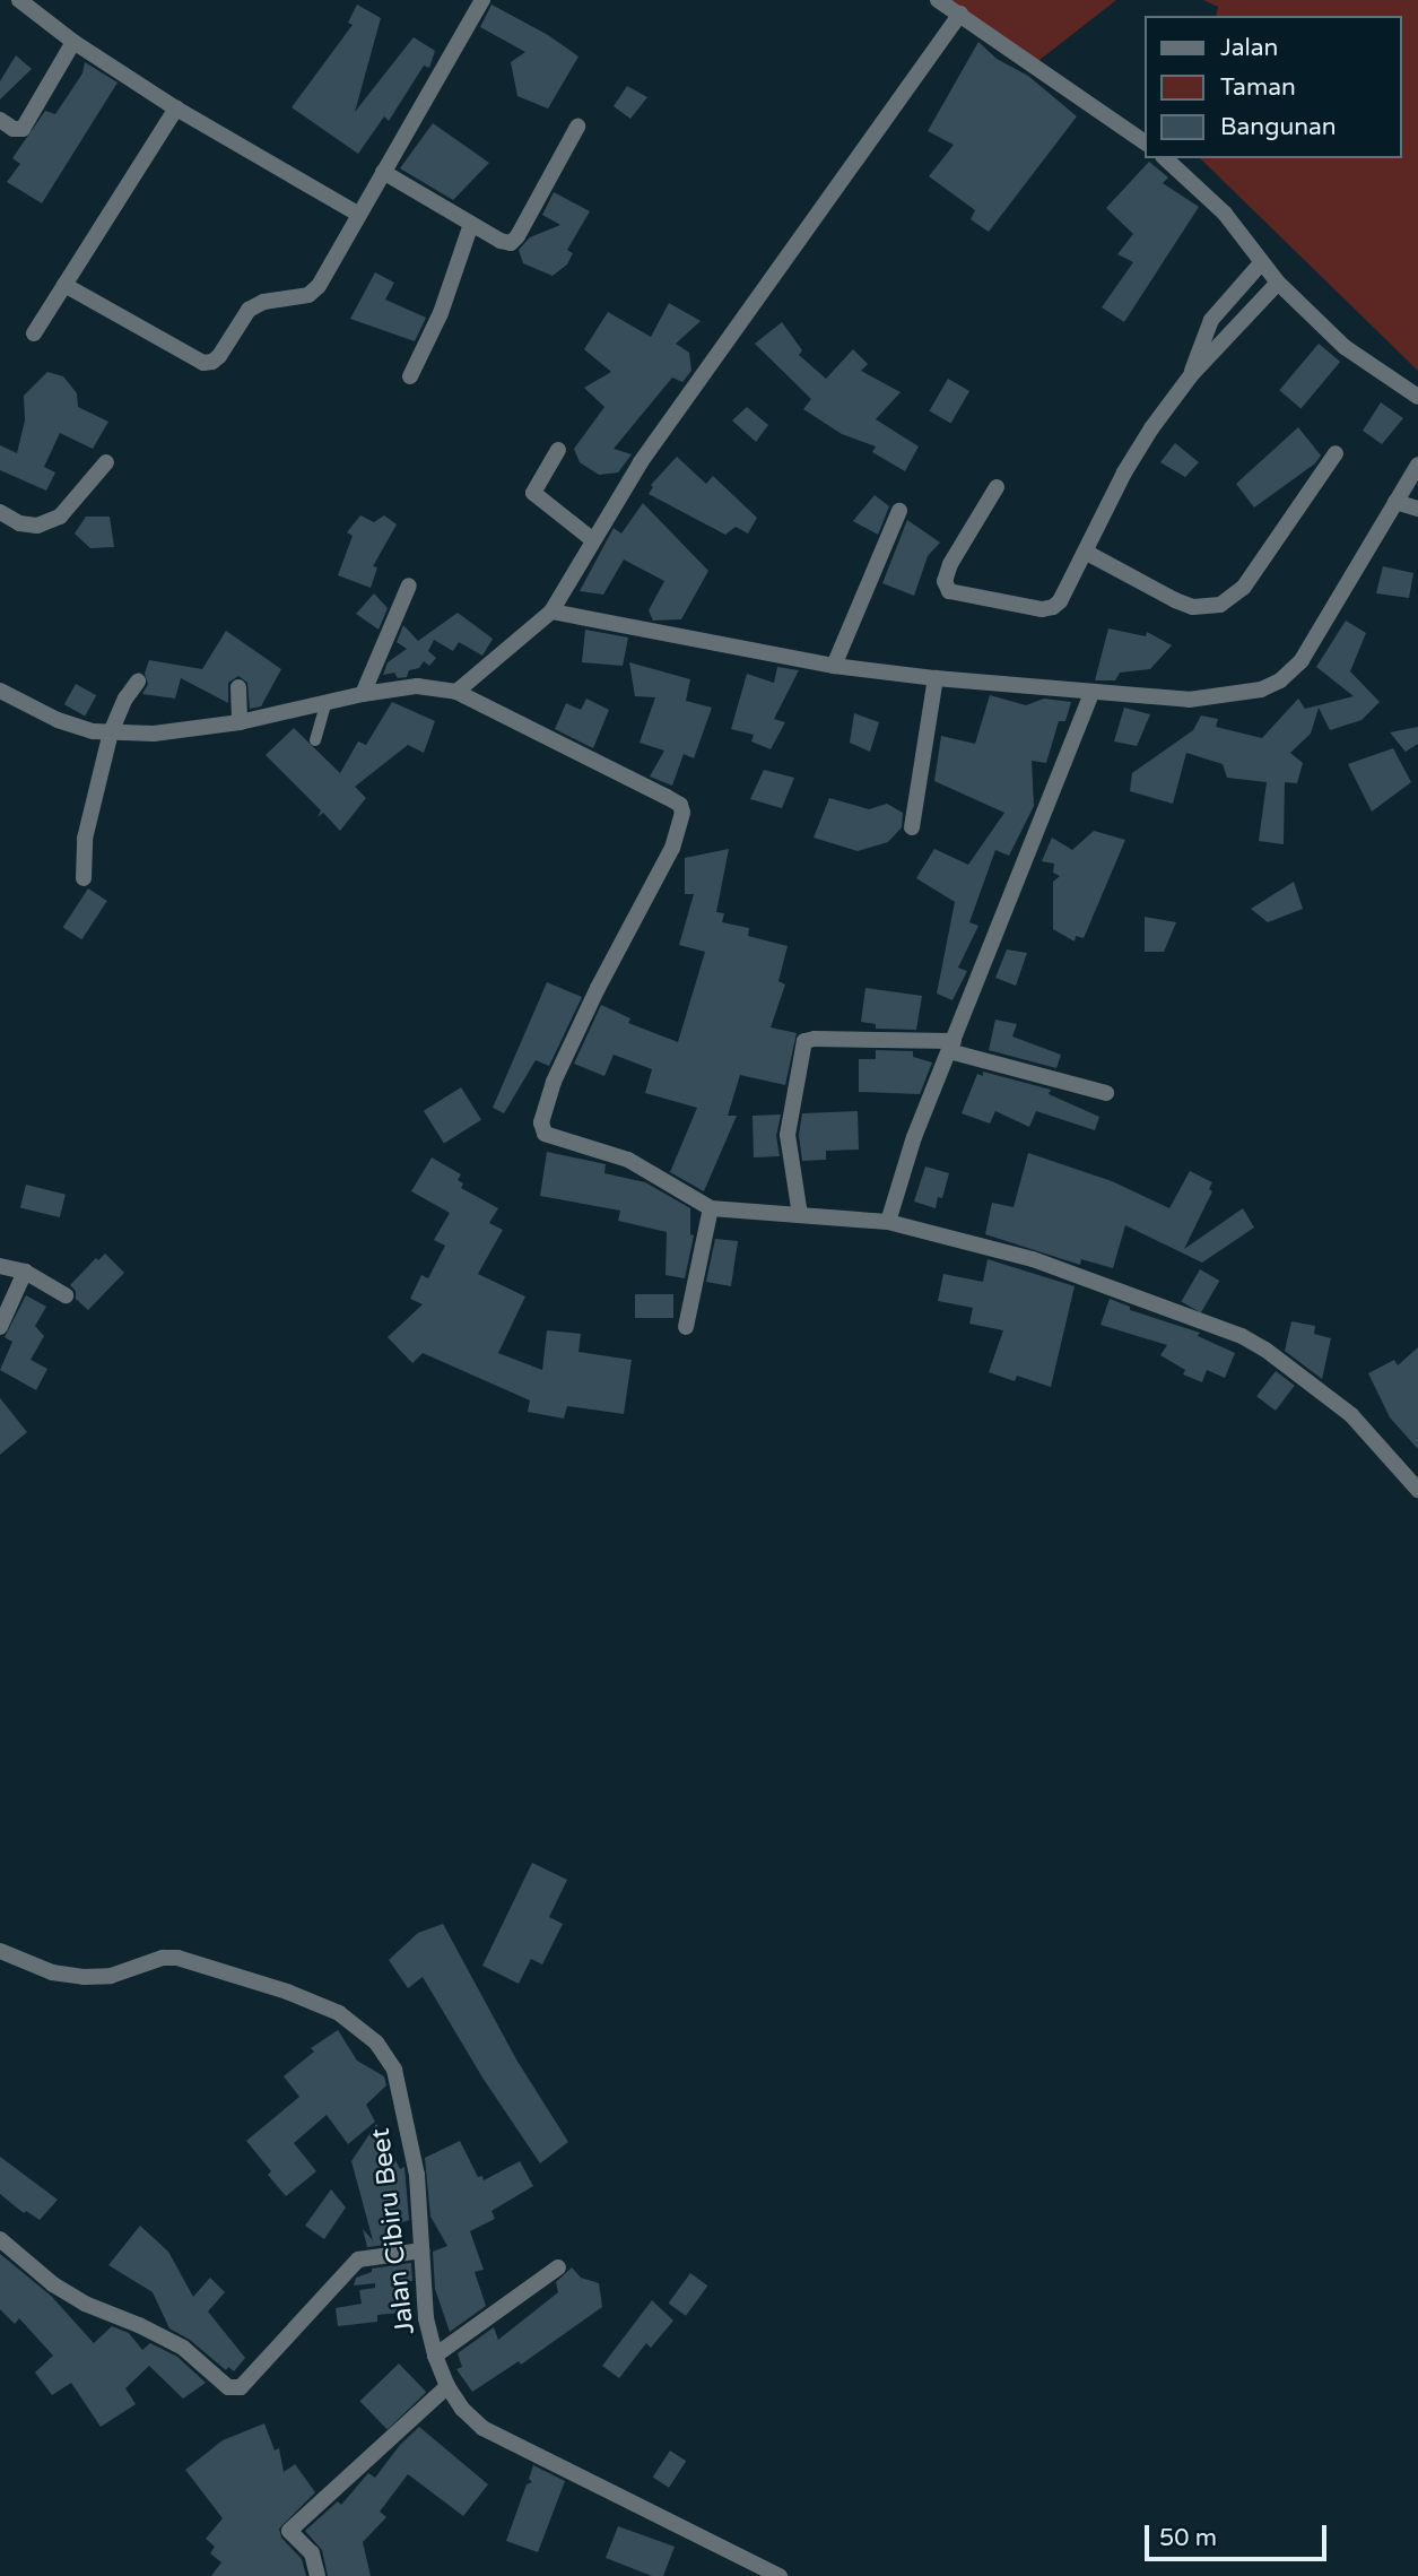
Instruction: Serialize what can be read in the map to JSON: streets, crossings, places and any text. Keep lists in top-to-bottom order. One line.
{"streets":{"street":["Jalan Cibiru Beet"]},"legend":["Jalan","Taman","Bangunan"],"scale_bar":"50 m"}
